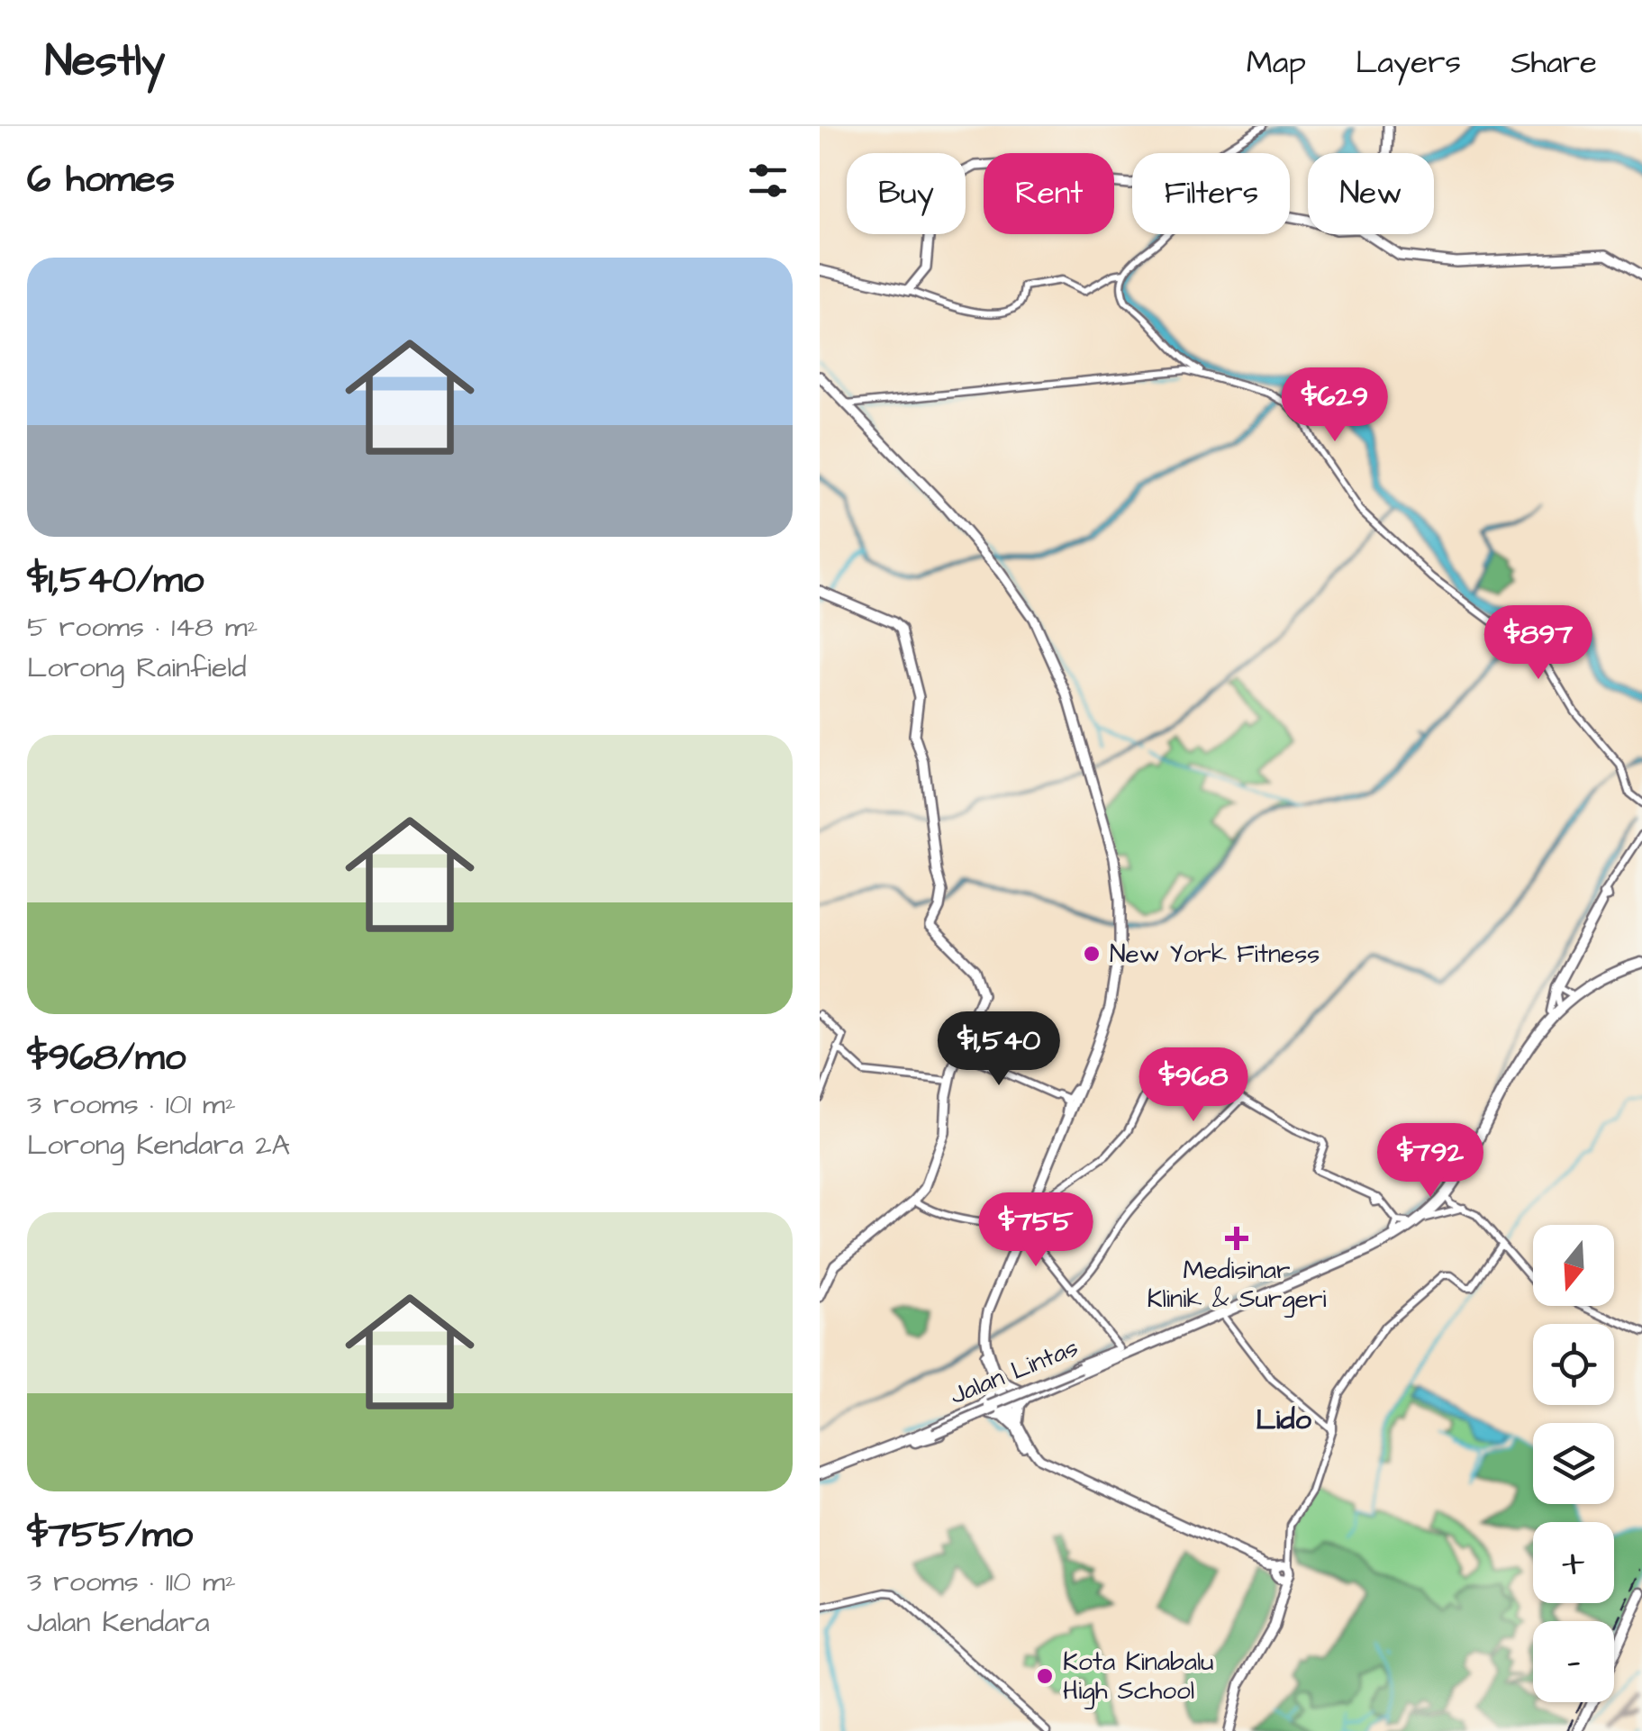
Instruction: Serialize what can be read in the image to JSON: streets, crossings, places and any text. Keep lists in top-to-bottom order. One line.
{"streets":{"highway":["Jalan Lintas"]},"districts":["Lido"],"places":{"other":["New York Fitness","Kota Kinabalu High School"],"health":["Medisinar Klinik & Surgeri"]},"north":"bottom","page":{"header":"Nestly","nav":["Map","Layers","Share"],"heading":"6 homes","chip":["Buy","Rent","Filters","New"],"list":[{"name":"$1,540/mo","note":"5 rooms · 148 m² · Lorong Rainfield"},{"name":"$968/mo","note":"3 rooms · 101 m² · Lorong Kendara 2A"},{"name":"$755/mo","note":"3 rooms · 110 m² · Jalan Kendara"}],"price":["$629","$897","$1,540","$968","$792","$755"],"map_buttons":["+","−"]}}
